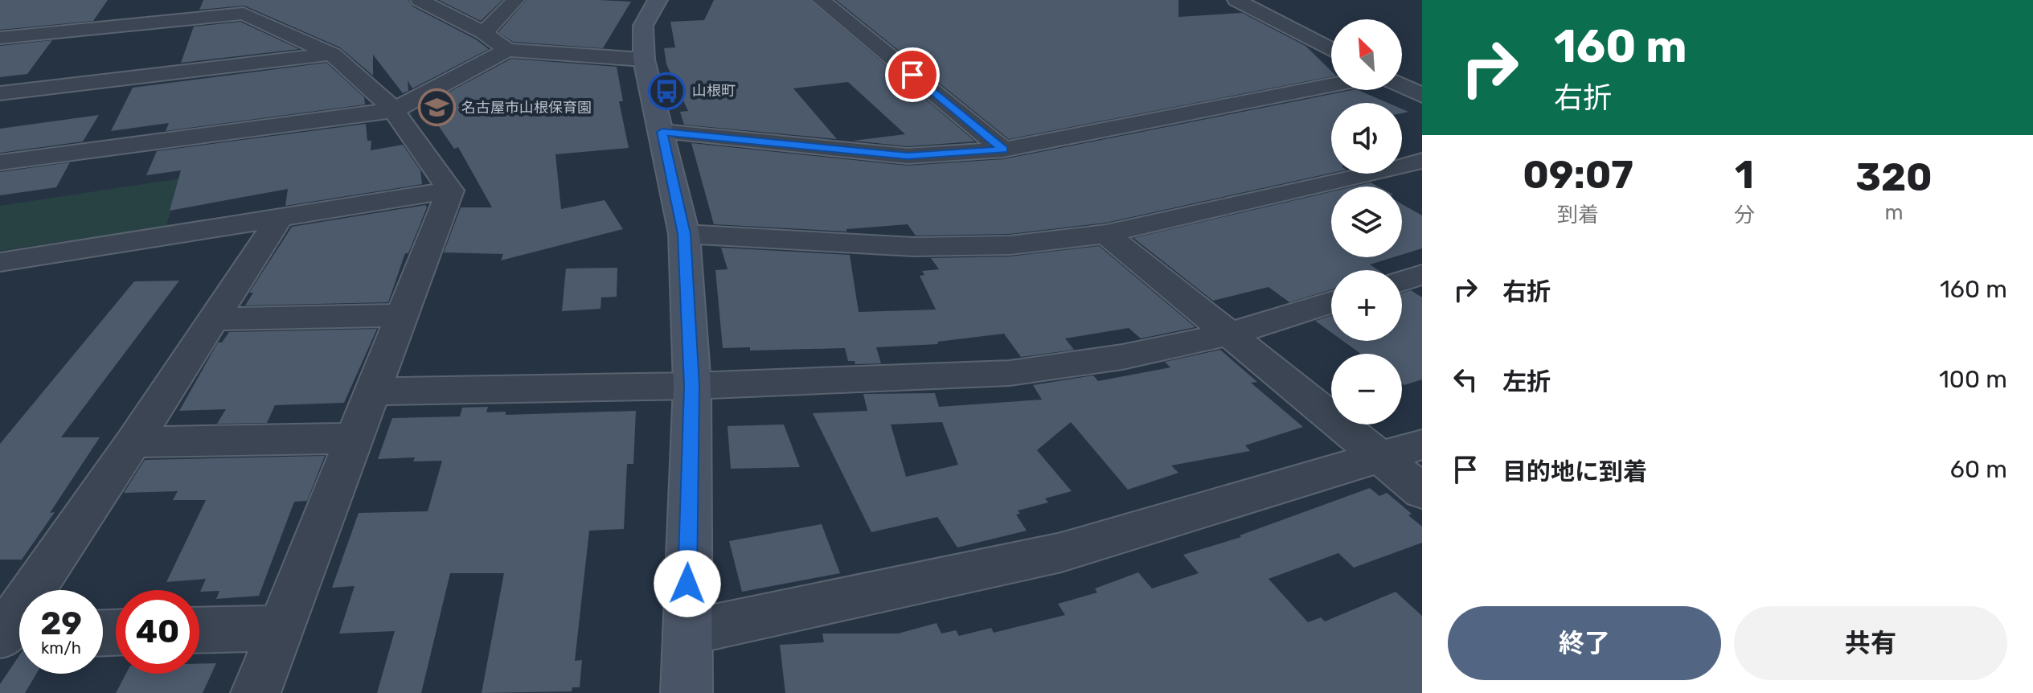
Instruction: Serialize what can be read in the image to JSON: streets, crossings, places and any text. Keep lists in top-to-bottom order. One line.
{"places":{"bus stop":["山根町"],"school or university":["名古屋市山根保育園"]},"north":"top left","page":{"turn":["160 m","右折"],"map_buttons":["+","−"],"eta":["09:07","到着","1","分","320","m"],"list":[{"name":"右折","value":"160 m"},{"name":"左折","value":"100 m"},{"name":"目的地に到着","value":"60 m"}],"speed":"29 km/h","limit":"40","buttons":["終了","共有"]}}
